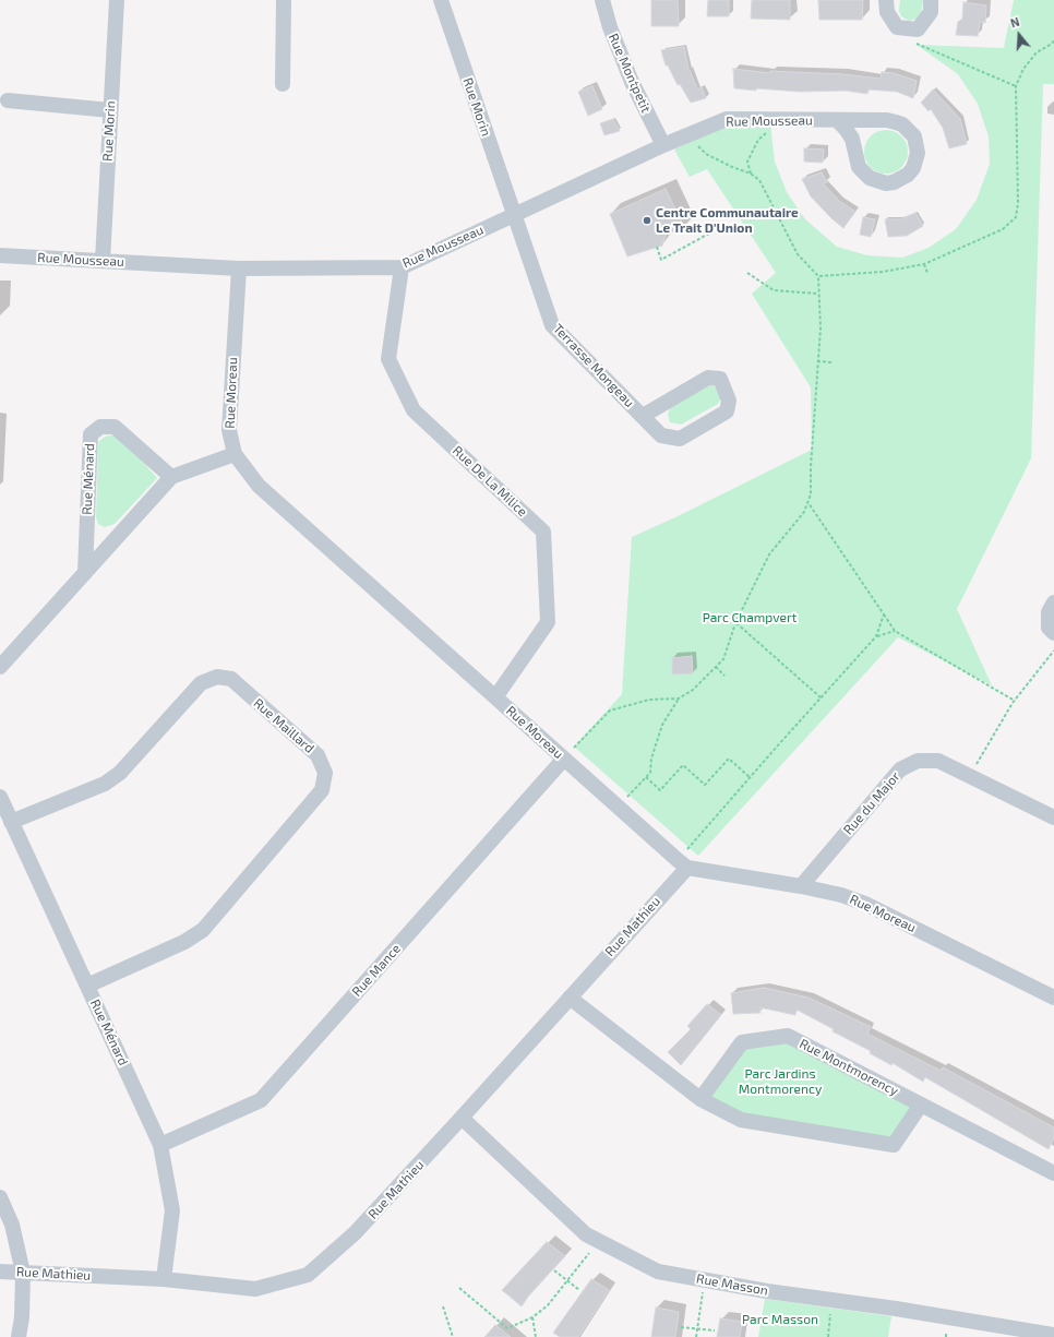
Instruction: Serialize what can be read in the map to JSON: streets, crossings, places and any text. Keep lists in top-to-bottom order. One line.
{"streets":{"street":["Rue Montpetit","Rue Morin","Rue Mousseau","Terrasse Mongeau","Rue Moreau","Rue Ménard","Rue De La Milice","Rue Maillard","Rue du Major","Rue Mathieu","Rue Mance","Rue Montmorency","Rue Masson"]},"crossings":[["Rue Montpetit","Rue Mousseau"],["Rue Morin","Rue Mousseau"],["Rue Morin","Terrasse Mongeau"],["Rue Mousseau","Terrasse Mongeau"],["Rue Mousseau","Rue Moreau"],["Rue Mousseau","Rue De La Milice"],["Rue Moreau","Rue De La Milice"],["Rue Moreau","Rue du Major"],["Rue Moreau","Rue Mathieu"],["Rue Moreau","Rue Mance"],["Rue Ménard","Rue Maillard"],["Rue Ménard","Rue Mathieu"],["Rue Ménard","Rue Mance"],["Rue Mathieu","Rue Masson"]],"parks":["Parc Champvert","Parc Jardins Montmorency","Parc Masson"],"places":["Centre Communautaire Le Trait D'Union"],"north":"top"}
